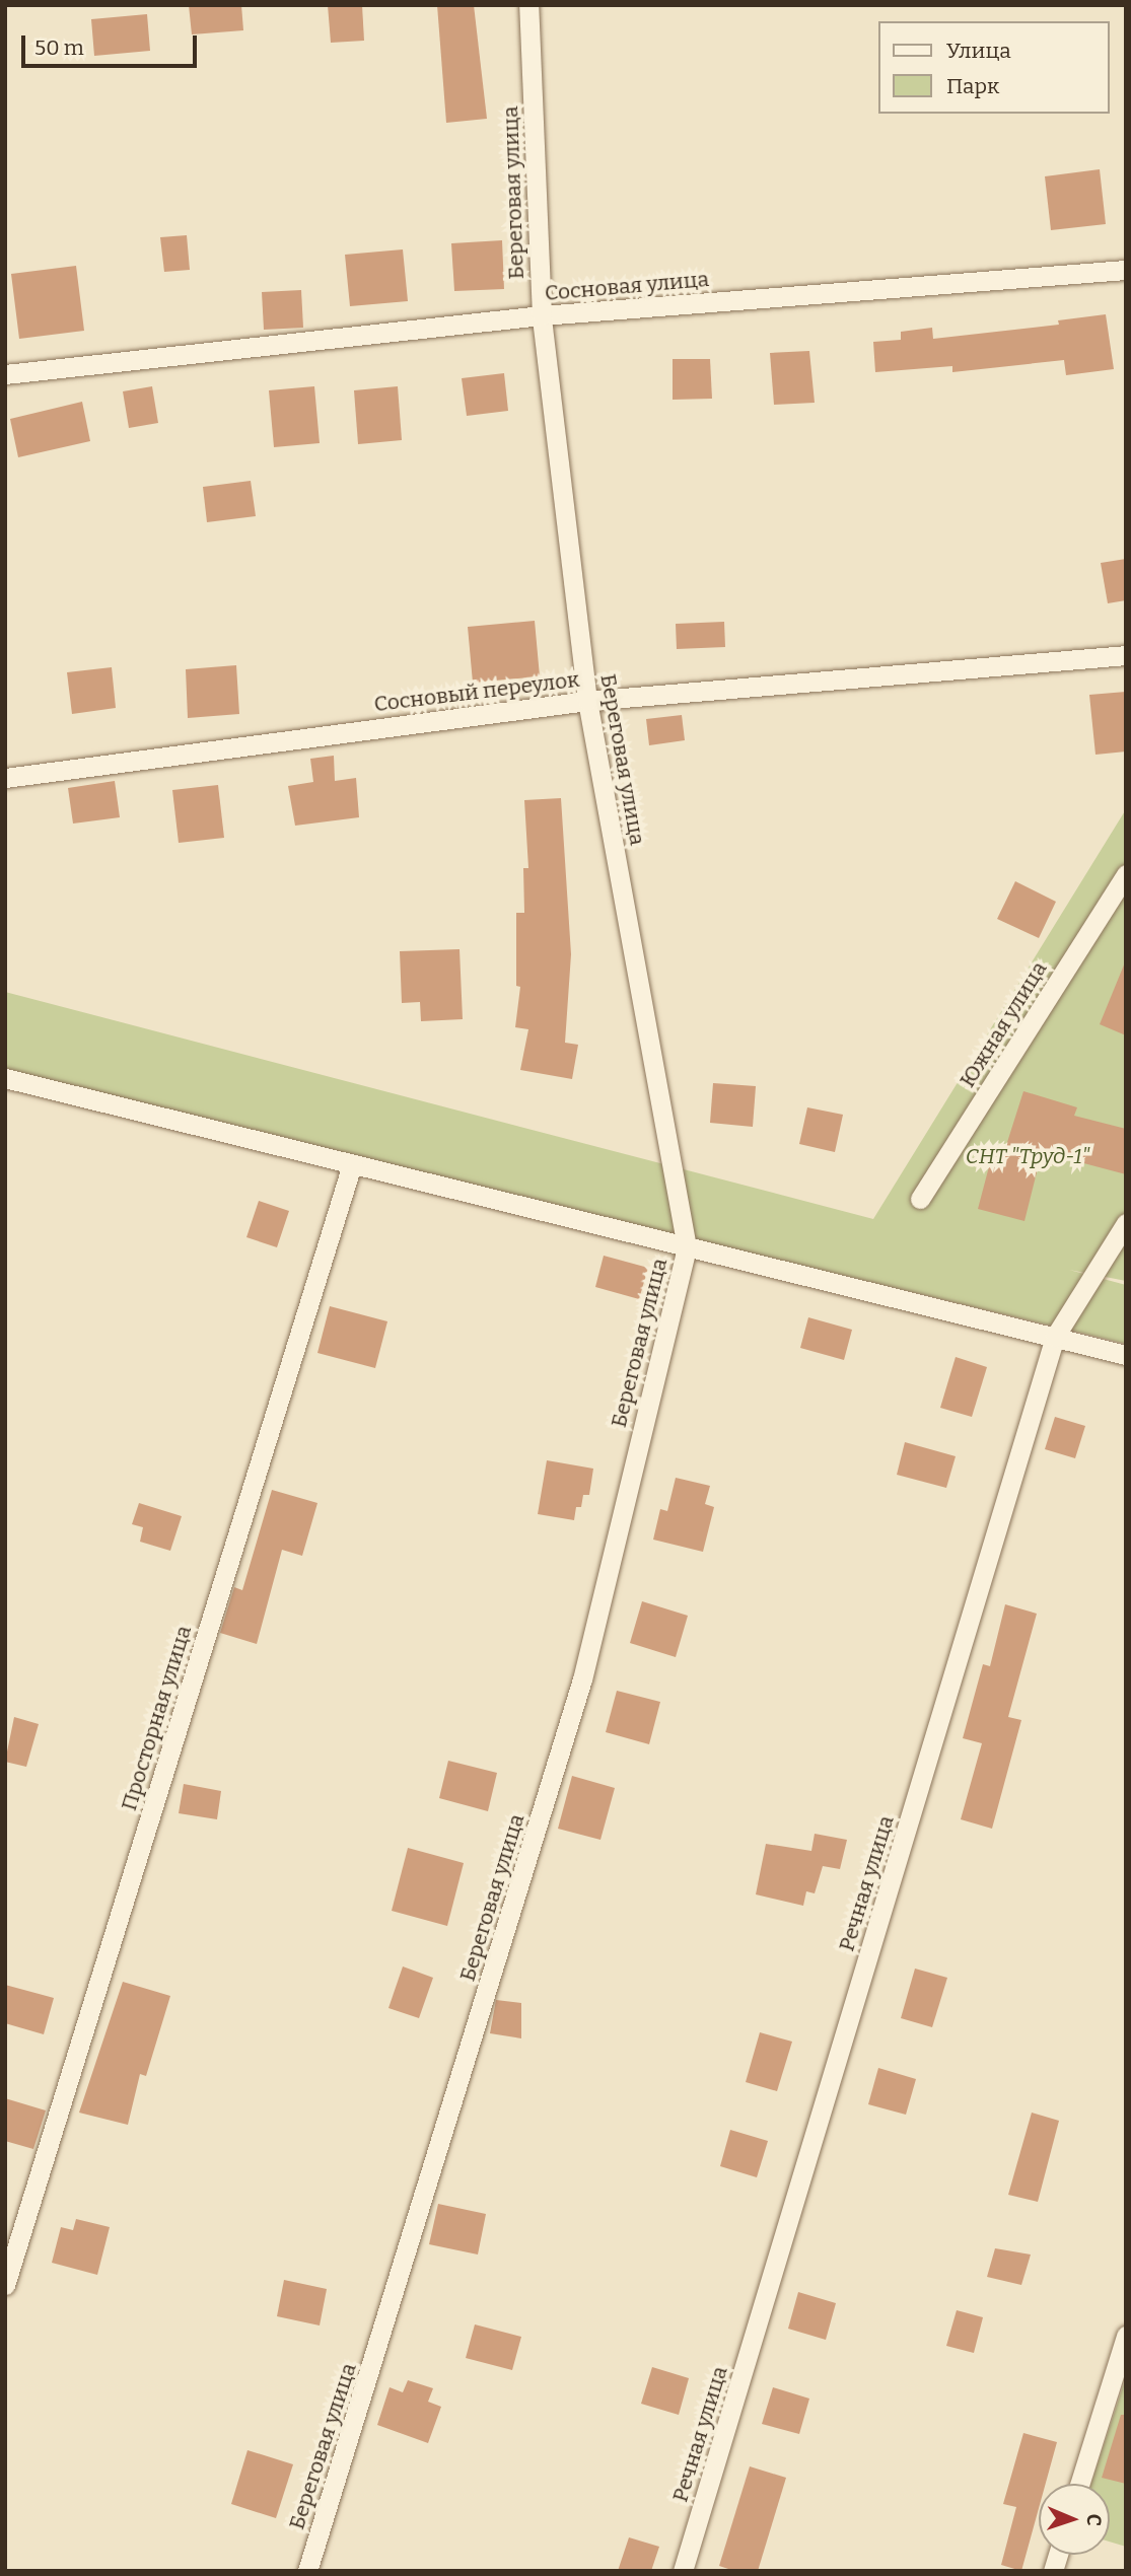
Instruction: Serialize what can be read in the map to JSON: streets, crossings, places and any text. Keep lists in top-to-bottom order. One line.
{"streets":{"street":["Береговая улица","Сосновая улица","Сосновый переулок","Южная улица","Просторная улица","Речная улица"]},"crossings":[["Береговая улица","Сосновая улица"],["Береговая улица","Сосновый переулок"]],"parks":["СНТ \"Труд-1\""],"legend":["Улица","Парк"],"scale_bar":"50 m","north":"right"}
